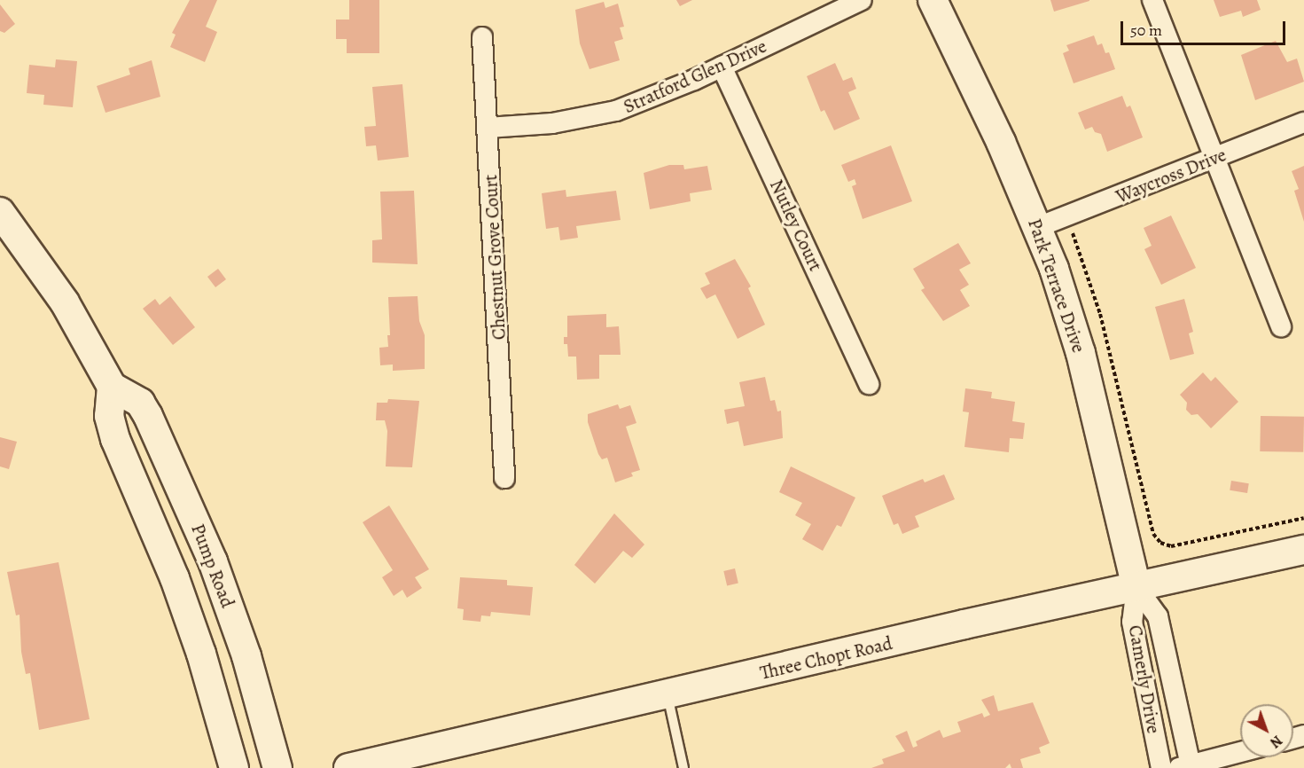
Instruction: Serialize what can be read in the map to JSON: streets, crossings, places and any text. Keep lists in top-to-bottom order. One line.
{"streets":{"main road":["Park Terrace Drive","Pump Road","Three Chopt Road"],"street":["Stratford Glen Drive","Waycross Drive","Nutley Court","Chestnut Grove Court","Camerly Drive"]},"crossings":[["Stratford Glen Drive","Nutley Court"],["Stratford Glen Drive","Chestnut Grove Court"],["Waycross Drive","Park Terrace Drive"],["Park Terrace Drive","Three Chopt Road"],["Park Terrace Drive","Camerly Drive"],["Three Chopt Road","Camerly Drive"]],"scale_bar":"50 m","north":"bottom right"}
